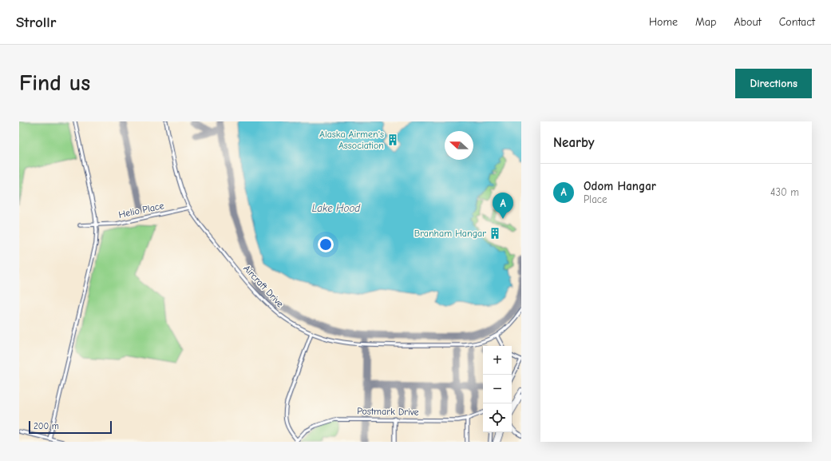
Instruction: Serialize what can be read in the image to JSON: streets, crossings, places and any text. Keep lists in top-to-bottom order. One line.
{"streets":{"street":["Helio Place","Aircraft Drive","Postmark Drive"]},"crossings":[["Helio Place","Aircraft Drive"]],"water":["Lake Hood"],"places":{"building":["Alaska Airmen's Association","Branham Hangar"]},"scale_bar":"200 m","north":"left","page":{"header":"Strollr","nav":["Home","Map","About","Contact"],"buttons":"Directions","title":"Find us","heading":"Nearby","list":[{"mark":"A","name":"Odom Hangar","note":"Place","value":"430 m"}],"pins":"A","map_buttons":["+","−"],"scale":"200 m"}}
